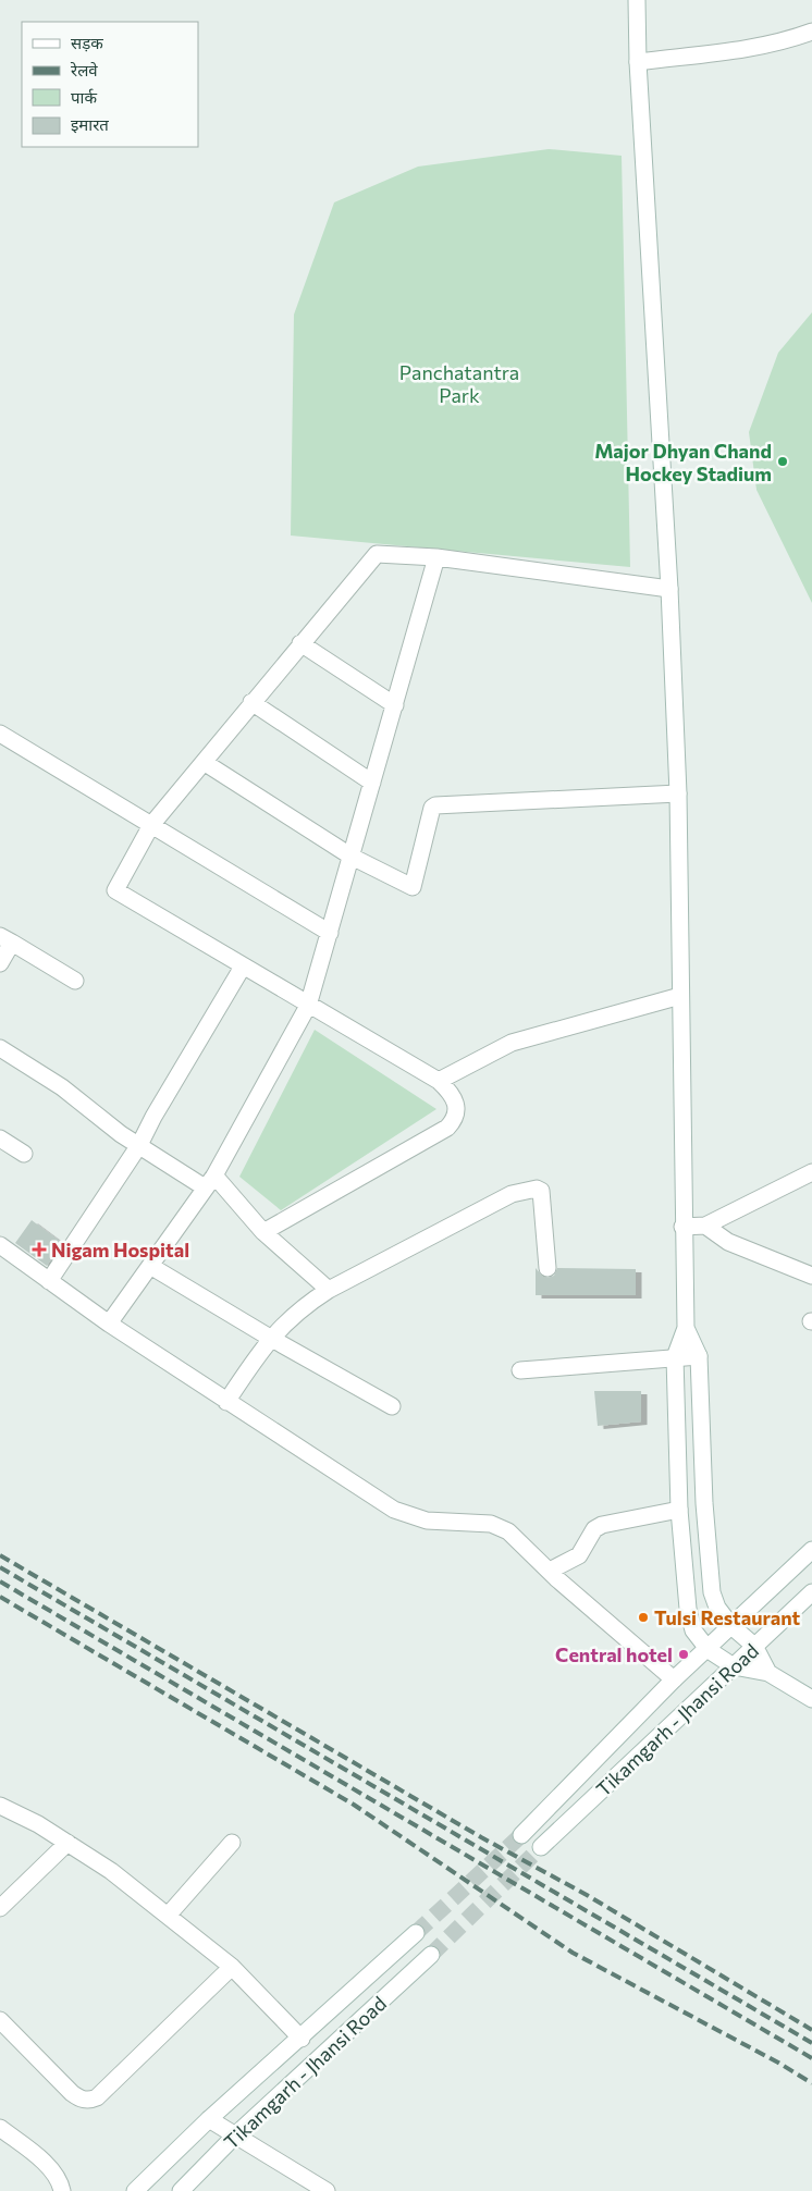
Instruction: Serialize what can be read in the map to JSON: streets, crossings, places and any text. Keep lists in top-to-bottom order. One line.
{"streets":{"street":["Tikamgarh - Jhansi Road"]},"parks":["Panchatantra Park"],"places":{"other":["Major Dhyan Chand Hockey Stadium","Tulsi Restaurant","Central hotel"],"health":["Nigam Hospital"]},"legend":["सड़क","रेलवे","पार्क","इमारत"]}
